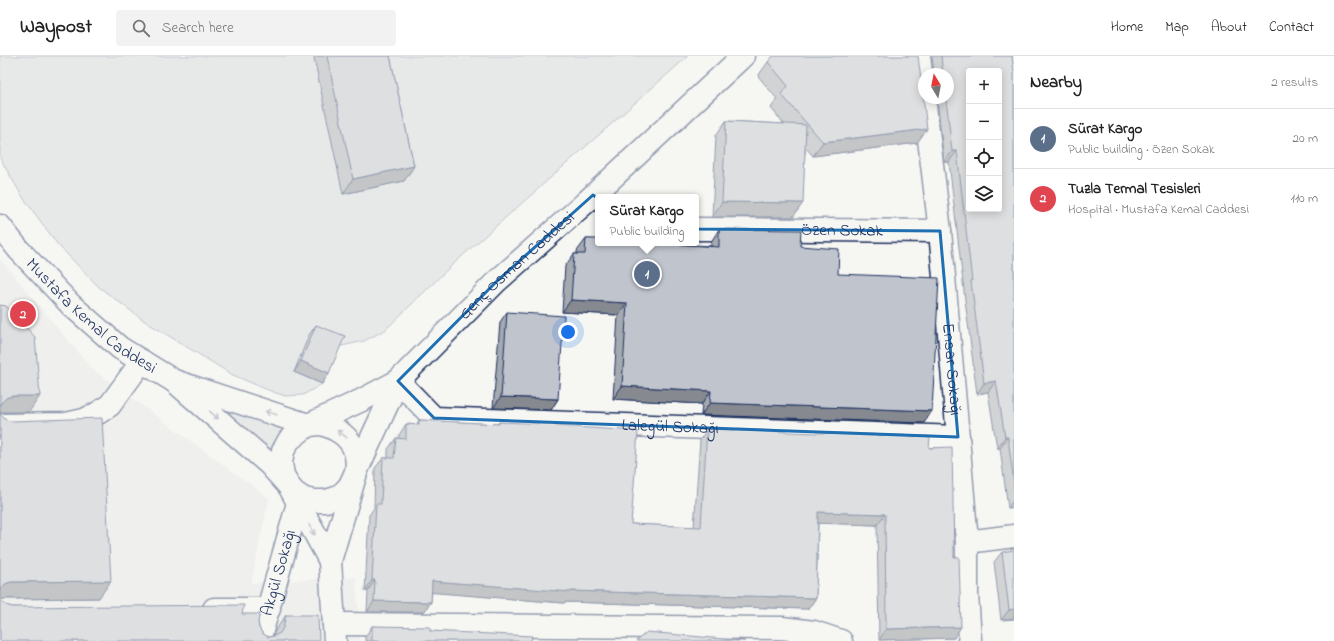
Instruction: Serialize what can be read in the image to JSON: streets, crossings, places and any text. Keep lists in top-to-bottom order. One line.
{"streets":{"street":["Özen Sokak","Genç Osman Caddesi","Mustafa Kemal Caddesi","Ensar Sokağı","Lalegül Sokağı","Akgül Sokağı"]},"crossings":[["Özen Sokak","Ensar Sokağı"],["Genç Osman Caddesi","Mustafa Kemal Caddesi"],["Genç Osman Caddesi","Lalegül Sokağı"],["Genç Osman Caddesi","Akgül Sokağı"],["Mustafa Kemal Caddesi","Akgül Sokağı"],["Ensar Sokağı","Lalegül Sokağı"]],"north":"top","page":{"header":"Waypost","search":"Search here","nav":["Home","Map","About","Contact"],"heading":["Nearby","2 results"],"map_buttons":["+","−"],"list":[{"mark":"1","name":"Sürat Kargo","note":"Public building · Özen Sokak","value":"20 m"},{"mark":"2","name":"Tuzla Termal Tesisleri","note":"Hospital · Mustafa Kemal Caddesi","value":"110 m"}],"popup":["Sürat Kargo","Public building"],"pins":["1","2"]}}
